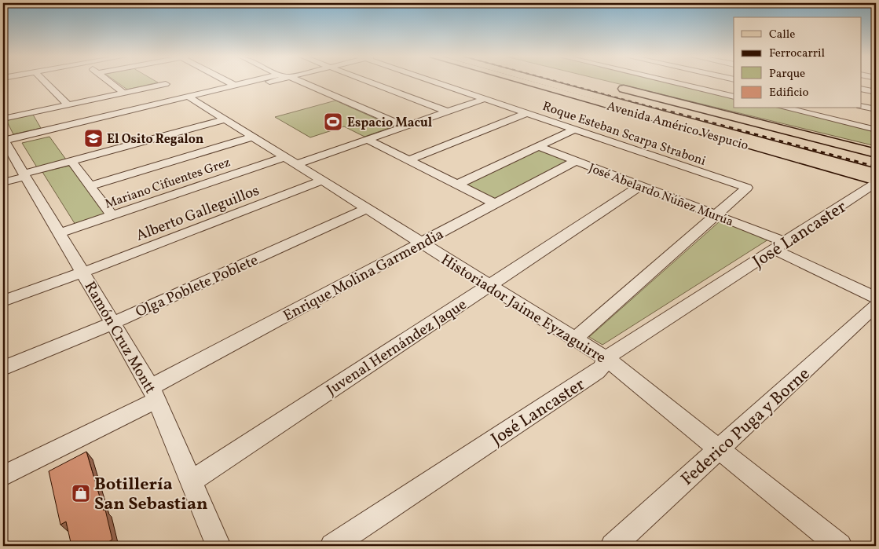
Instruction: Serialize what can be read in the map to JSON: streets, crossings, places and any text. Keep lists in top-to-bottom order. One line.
{"streets":{"highway":["Avenida Américo Vespucio"],"street":["Roque Esteban Scarpa Straboni","Mariano Cifuentes Grez","José Abelardo Núñez Murúa","Alberto Galleguillos","José Lancaster","Enrique Molina Garmendia","Olga Poblete Poblete","Historiador Jaime Eyzaguirre","Ramón Cruz Montt","Juvenal Hernández Jaque","Federico Puga y Borne"]},"crossings":[["Avenida Américo Vespucio","José Lancaster"],["Roque Esteban Scarpa Straboni","Mariano Cifuentes Grez"],["Roque Esteban Scarpa Straboni","José Abelardo Núñez Murúa"],["Mariano Cifuentes Grez","Historiador Jaime Eyzaguirre"],["Mariano Cifuentes Grez","Ramón Cruz Montt"],["José Abelardo Núñez Murúa","José Lancaster"],["José Abelardo Núñez Murúa","Enrique Molina Garmendia"],["José Abelardo Núñez Murúa","Juvenal Hernández Jaque"],["Alberto Galleguillos","Historiador Jaime Eyzaguirre"],["Alberto Galleguillos","Ramón Cruz Montt"],["José Lancaster","Historiador Jaime Eyzaguirre"],["Enrique Molina Garmendia","Historiador Jaime Eyzaguirre"],["Enrique Molina Garmendia","Ramón Cruz Montt"],["Olga Poblete Poblete","Historiador Jaime Eyzaguirre"],["Olga Poblete Poblete","Ramón Cruz Montt"],["Historiador Jaime Eyzaguirre","Juvenal Hernández Jaque"],["Historiador Jaime Eyzaguirre","Federico Puga y Borne"],["Ramón Cruz Montt","Juvenal Hernández Jaque"]],"places":{"sports":["Espacio Macul"],"school or university":["El Osito Regalon"],"shop":["Botillería San Sebastian"]},"legend":["Calle","Ferrocarril","Parque","Edificio"]}
